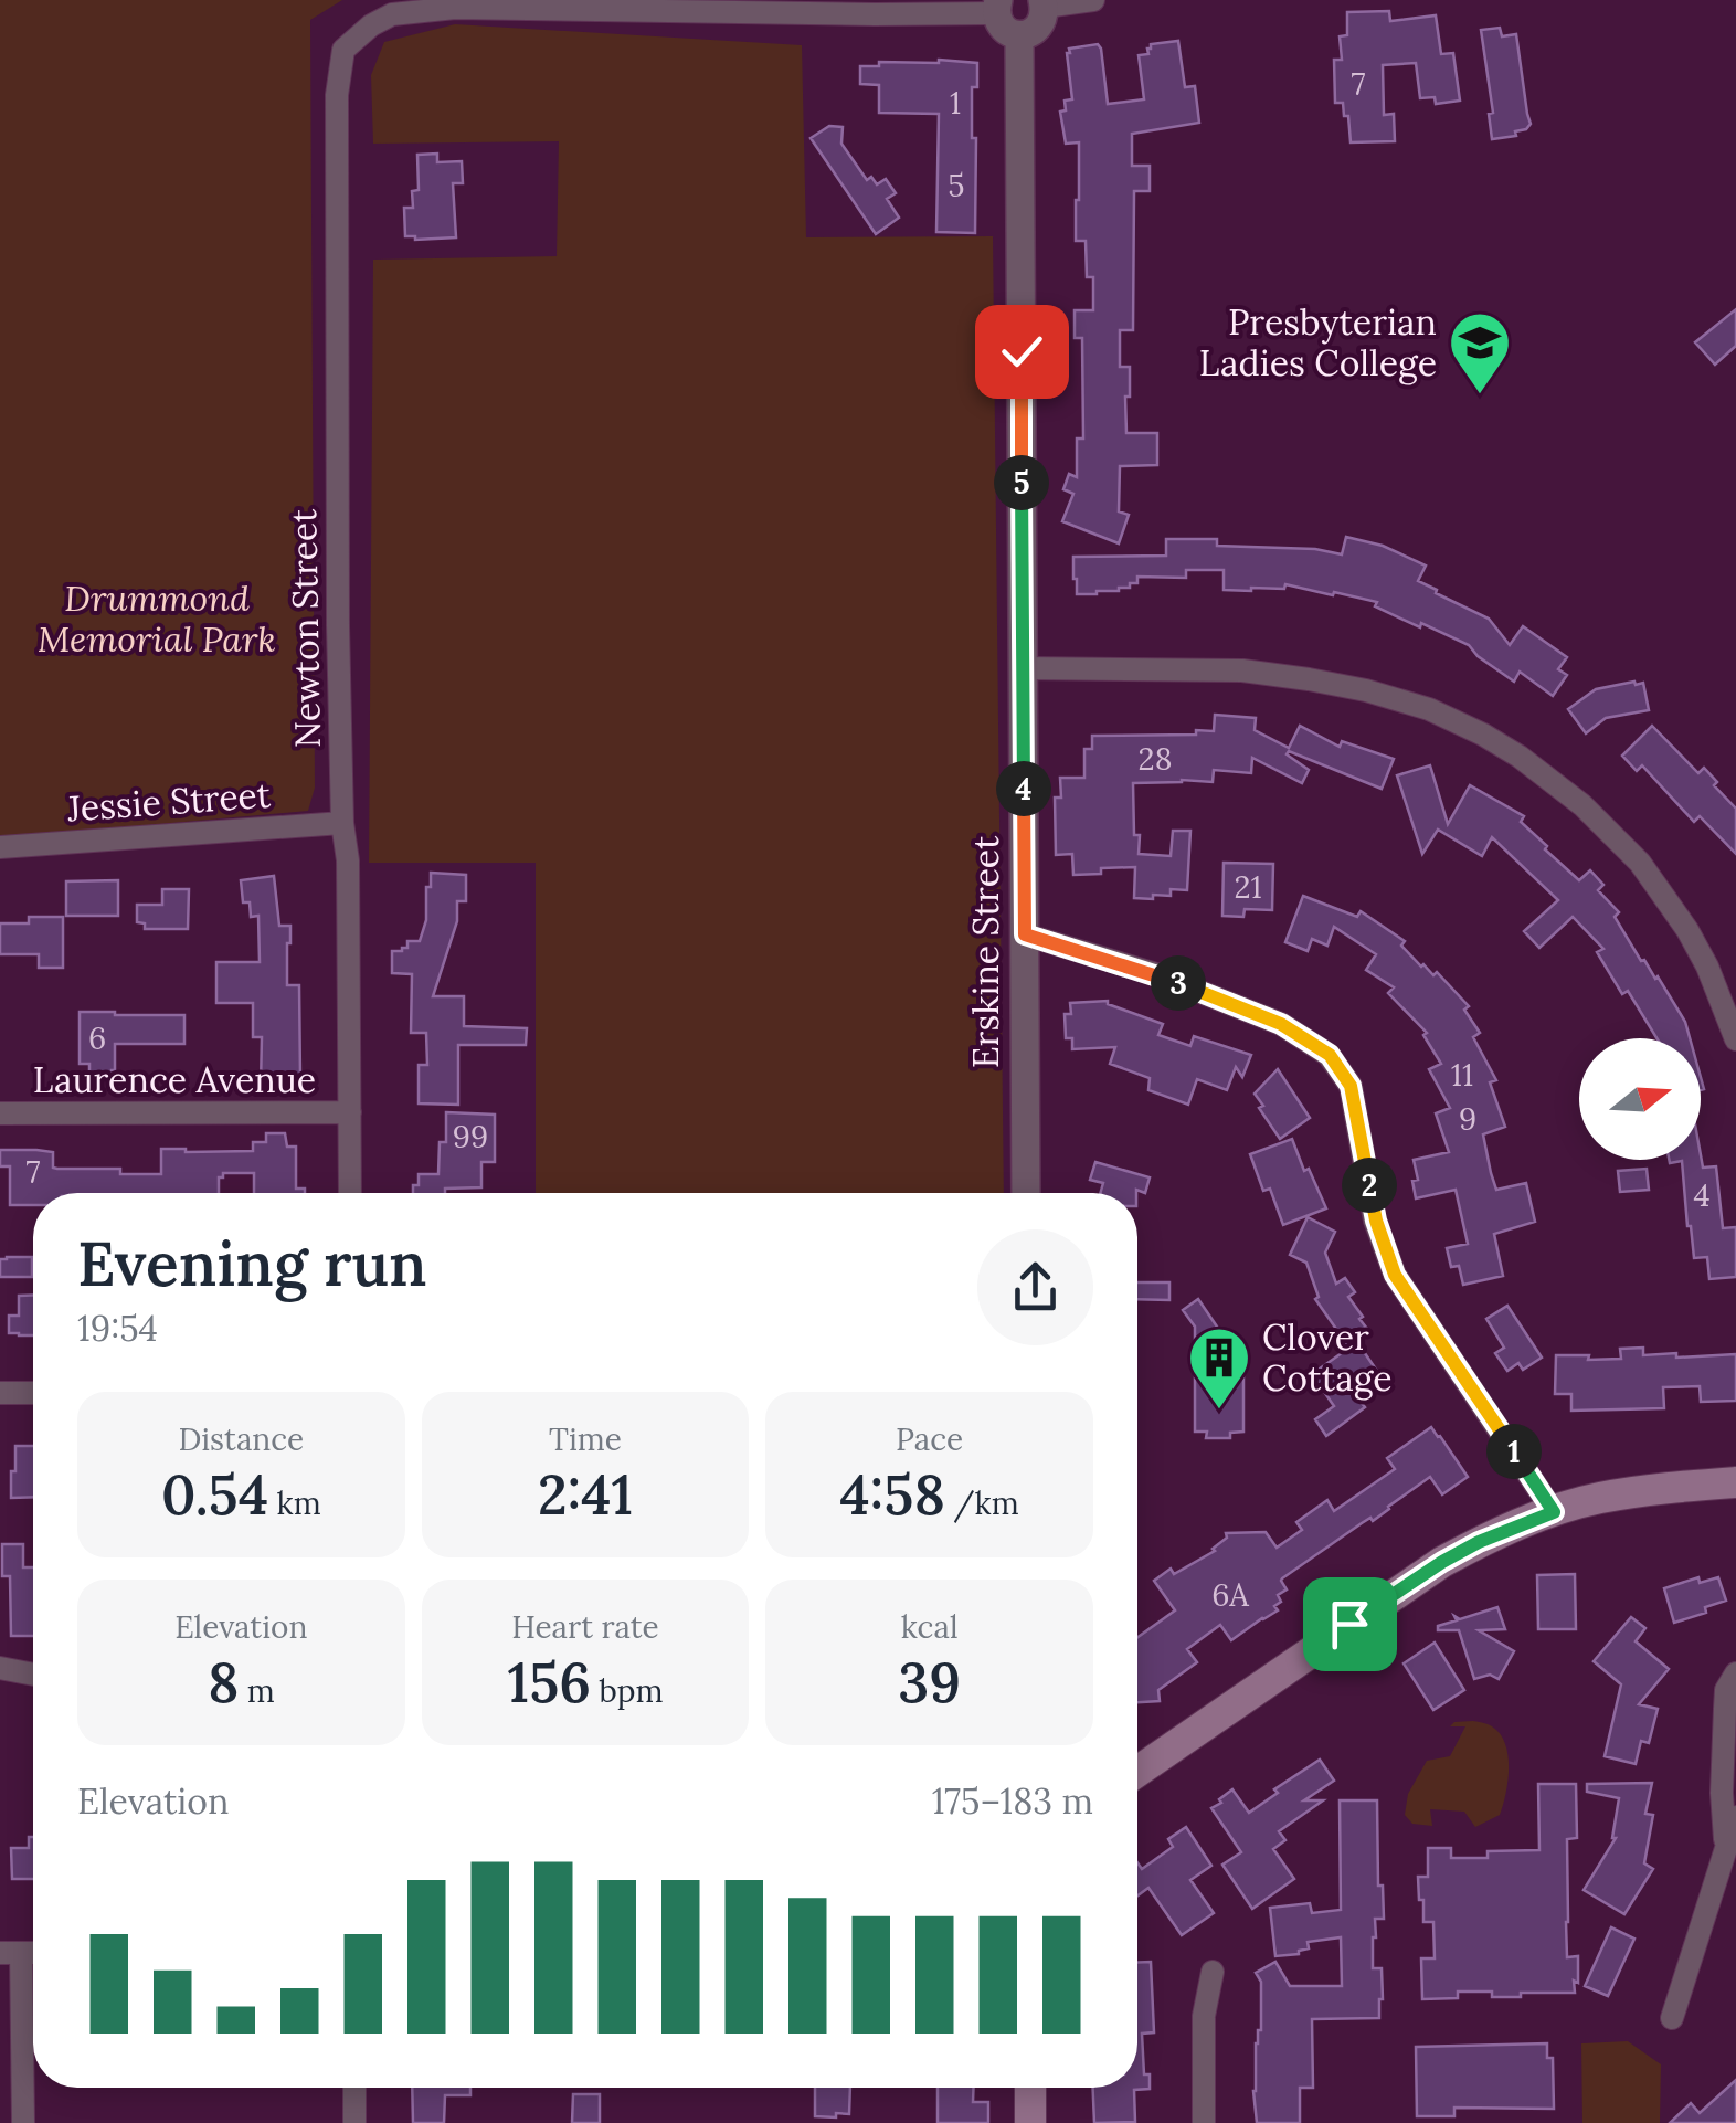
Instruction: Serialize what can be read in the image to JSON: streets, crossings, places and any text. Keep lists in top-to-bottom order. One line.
{"streets":{"street":["Newton Street","Jessie Street","Erskine Street","Laurence Avenue"]},"crossings":[["Newton Street","Jessie Street"],["Newton Street","Laurence Avenue"]],"parks":["Drummond Memorial Park"],"places":{"school or university":["Presbyterian Ladies College"],"building":["Clover Cottage"]},"house_numbers":["7","1","5","28","21","6","11","9","99","7","4","6A"],"north":"right","page":{"pins":["5","4","3","2","1"],"heading":["Evening run","19:54"],"stats":[["Distance","0.54 km"],["Time","2:41"],["Pace","4:58 /km"],["Elevation","8 m"],["Heart rate","156 bpm"],["kcal","39"]],"chart":["Elevation","175–183 m"]}}
